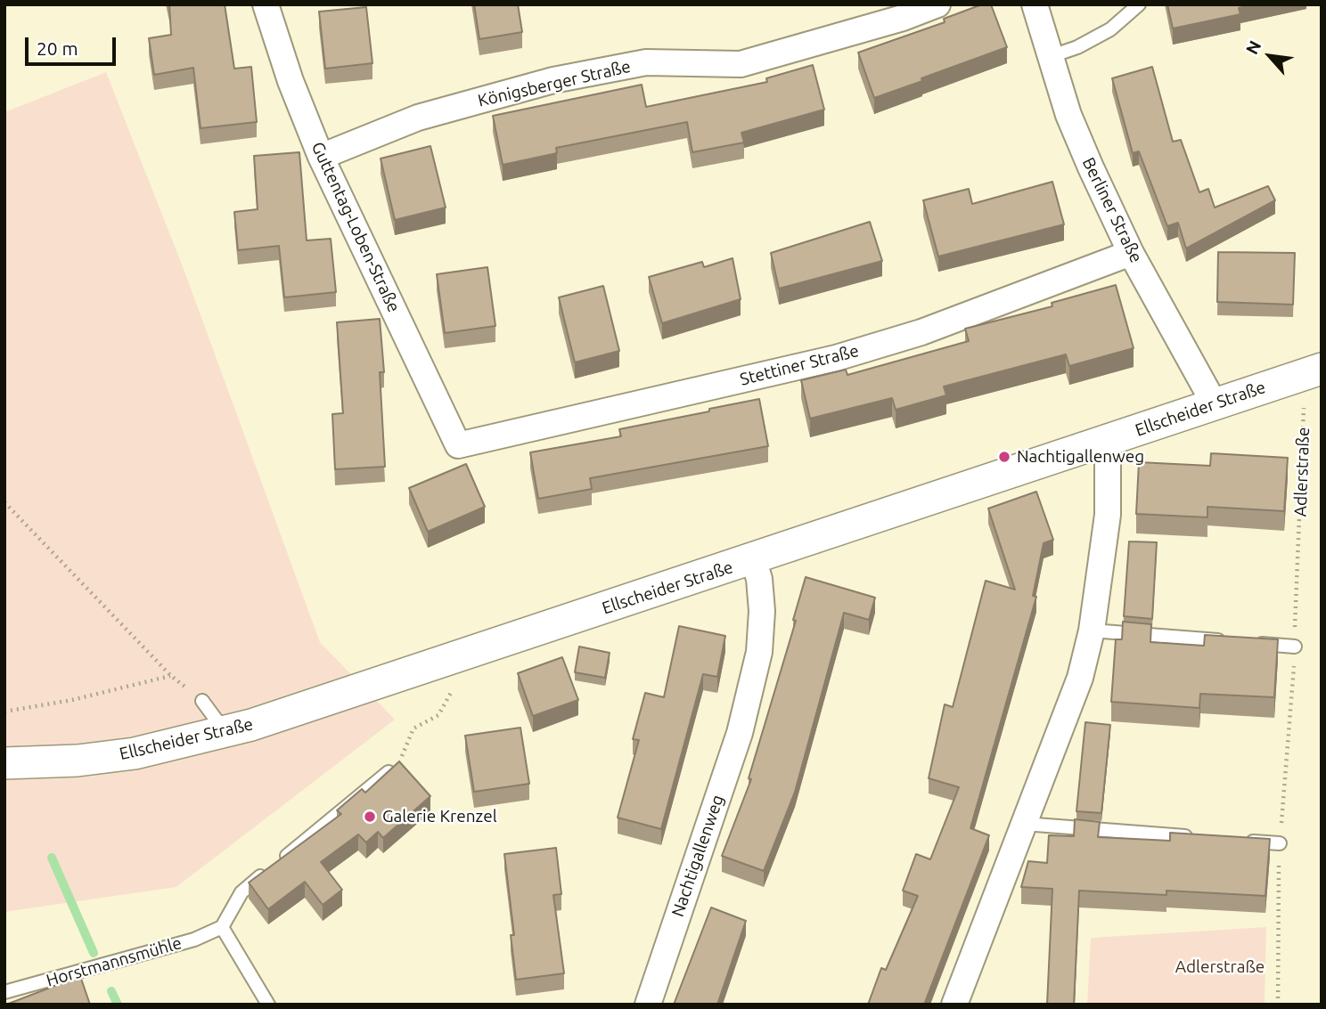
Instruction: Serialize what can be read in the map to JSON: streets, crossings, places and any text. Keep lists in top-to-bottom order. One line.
{"streets":{"street":["Königsberger Straße","Berliner Straße","Guttentag-Loben-Straße","Stettiner Straße","Ellscheider Straße","Nachtigallenweg"],"lane":["Horstmannsmühle"],"path":["Adlerstraße"]},"crossings":[["Königsberger Straße","Guttentag-Loben-Straße"],["Berliner Straße","Stettiner Straße"],["Berliner Straße","Ellscheider Straße"],["Guttentag-Loben-Straße","Stettiner Straße"],["Ellscheider Straße","Adlerstraße"],["Ellscheider Straße","Nachtigallenweg"]],"parks":["Adlerstraße"],"places":["Nachtigallenweg","Galerie Krenzel"],"scale_bar":"20 m","north":"top left"}
